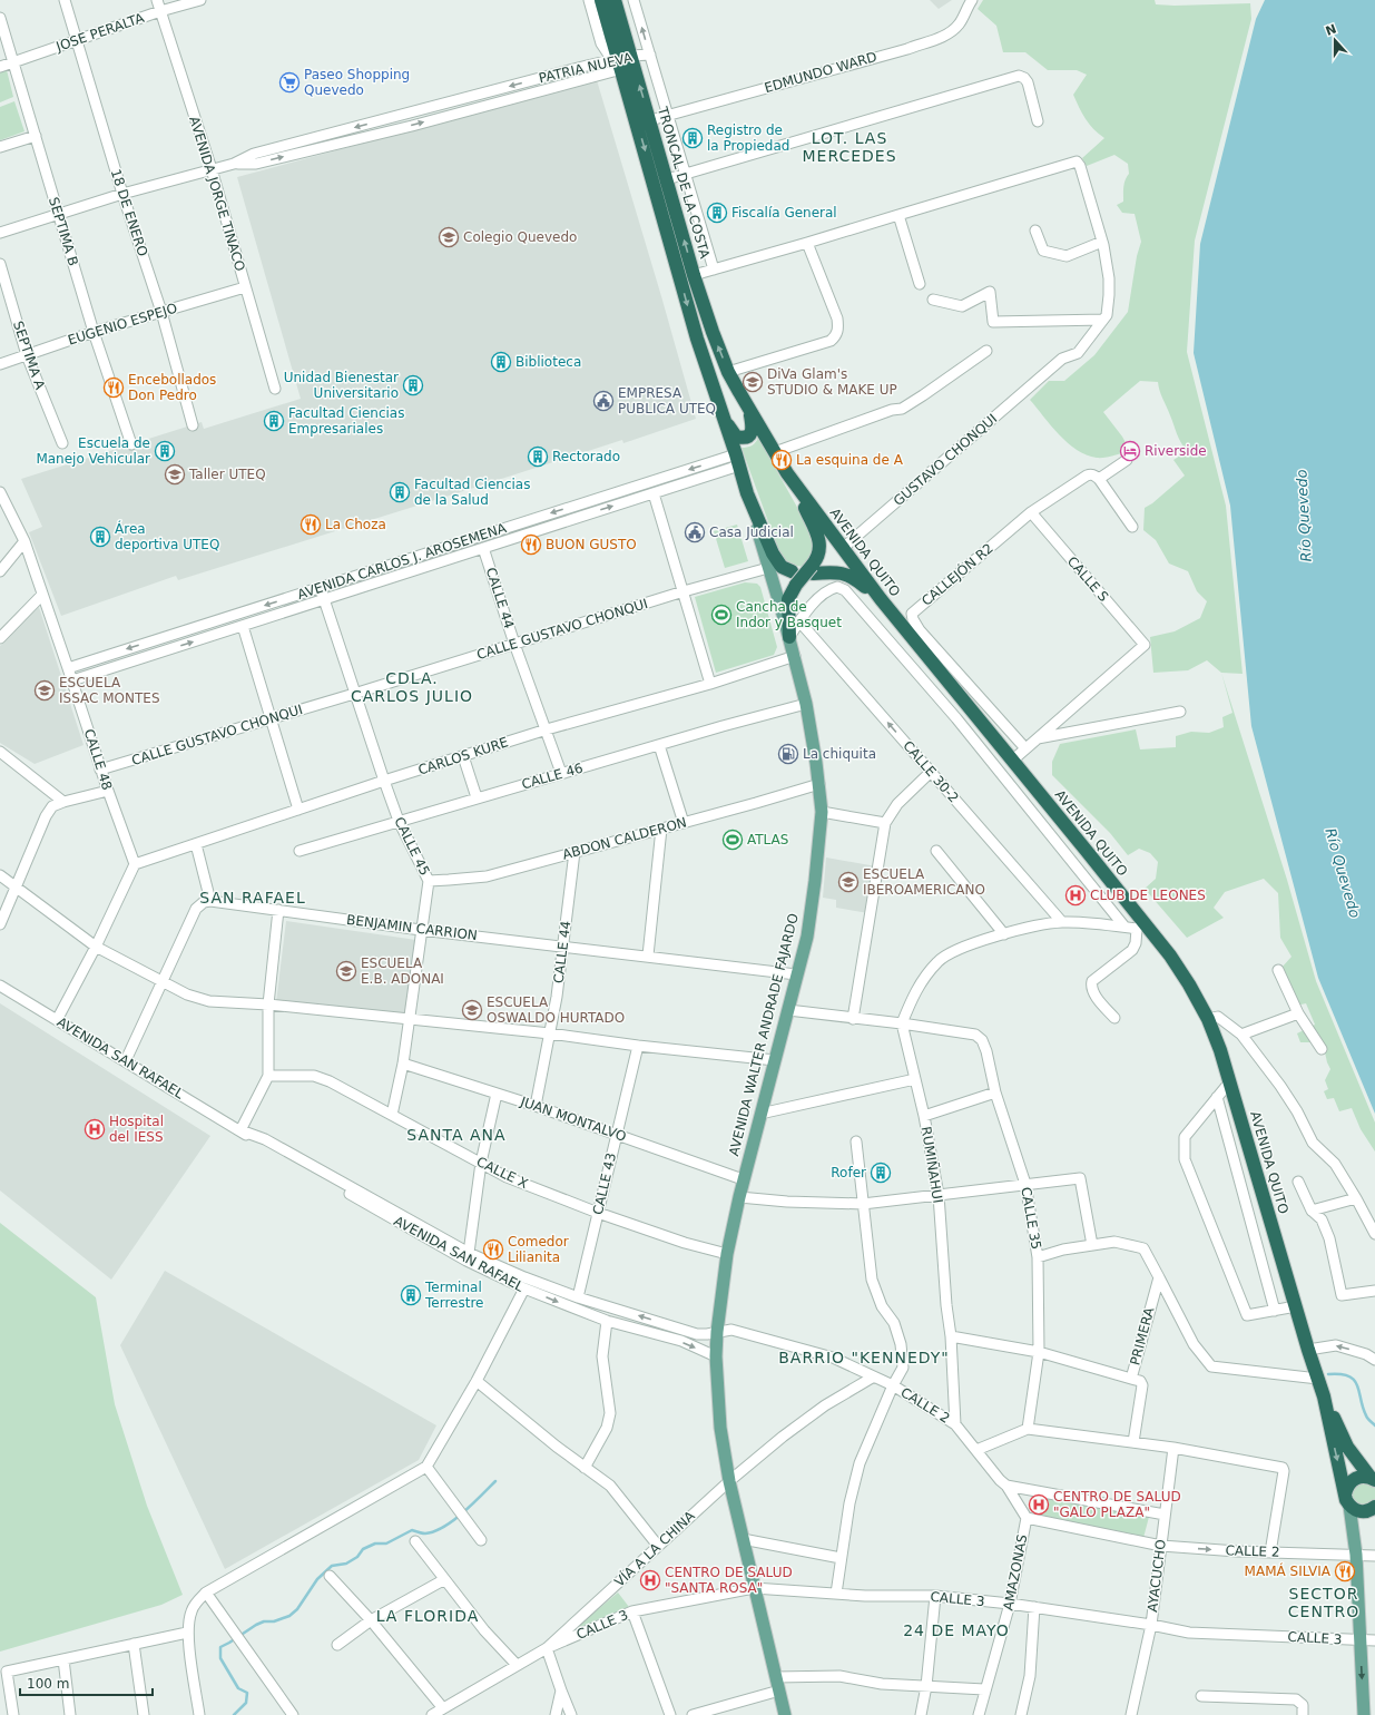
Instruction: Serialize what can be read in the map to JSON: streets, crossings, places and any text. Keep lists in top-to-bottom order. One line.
{"streets":{"highway":["TRONCAL DE LA COSTA","AVENIDA QUITO","AVENIDA WALTER ANDRADE FAJARDO"],"street":["JOSE PERALTA","PATRIA NUEVA","EDMUNDO WARD","AVENIDA JORGE TINACO","18 DE ENERO","SEPTIMA B","EUGENIO ESPEJO","SEPTIMA A","GUSTAVO CHONQUI","AVENIDA CARLOS J. AROSEMENA","CALLEJÓN R2","CALLE S","CALLE 44","CALLE GUSTAVO CHONQUI","CARLOS KURE","CALLE 48","CALLE 30-2","CALLE 46","ABDON CALDERON","CALLE 45","BENJAMIN CARRION","AVENIDA SAN RAFAEL","JUAN MONTALVO","RUMIÑAHUI","CALLE X","CALLE 43","CALLE 35","PRIMERA","CALLE 2","VÍA A LA CHINA","AMAZONAS","AYACUCHO","CALLE 3"]},"crossings":[["JOSE PERALTA","AVENIDA JORGE TINACO"],["JOSE PERALTA","18 DE ENERO"],["JOSE PERALTA","SEPTIMA B"],["PATRIA NUEVA","TRONCAL DE LA COSTA"],["PATRIA NUEVA","AVENIDA JORGE TINACO"],["PATRIA NUEVA","18 DE ENERO"],["PATRIA NUEVA","SEPTIMA B"],["EDMUNDO WARD","TRONCAL DE LA COSTA"],["TRONCAL DE LA COSTA","AVENIDA QUITO"],["TRONCAL DE LA COSTA","AVENIDA WALTER ANDRADE FAJARDO"],["AVENIDA JORGE TINACO","EUGENIO ESPEJO"],["18 DE ENERO","EUGENIO ESPEJO"],["SEPTIMA B","EUGENIO ESPEJO"],["EUGENIO ESPEJO","SEPTIMA A"],["GUSTAVO CHONQUI","AVENIDA QUITO"],["AVENIDA CARLOS J. AROSEMENA","CALLE 44"],["AVENIDA CARLOS J. AROSEMENA","CALLE 48"],["AVENIDA CARLOS J. AROSEMENA","CALLE 45"],["AVENIDA CARLOS J. AROSEMENA","AVENIDA WALTER ANDRADE FAJARDO"],["CALLEJÓN R2","CALLE S"],["CALLE 44","CALLE GUSTAVO CHONQUI"],["CALLE 44","CARLOS KURE"],["CALLE 44","CALLE 46"],["CALLE 44","ABDON CALDERON"],["CALLE 44","BENJAMIN CARRION"],["CALLE 44","JUAN MONTALVO"],["CALLE GUSTAVO CHONQUI","CALLE 48"],["CALLE GUSTAVO CHONQUI","CALLE 45"],["CALLE GUSTAVO CHONQUI","AVENIDA WALTER ANDRADE FAJARDO"],["CARLOS KURE","CALLE 48"],["CARLOS KURE","CALLE 45"],["CARLOS KURE","AVENIDA WALTER ANDRADE FAJARDO"],["CALLE 46","CALLE 45"],["CALLE 46","AVENIDA WALTER ANDRADE FAJARDO"],["ABDON CALDERON","CALLE 45"],["ABDON CALDERON","AVENIDA WALTER ANDRADE FAJARDO"],["CALLE 45","BENJAMIN CARRION"],["CALLE 45","JUAN MONTALVO"],["CALLE 45","CALLE X"],["BENJAMIN CARRION","AVENIDA WALTER ANDRADE FAJARDO"],["AVENIDA WALTER ANDRADE FAJARDO","AVENIDA SAN RAFAEL"],["AVENIDA WALTER ANDRADE FAJARDO","JUAN MONTALVO"],["AVENIDA WALTER ANDRADE FAJARDO","CALLE X"],["AVENIDA WALTER ANDRADE FAJARDO","CALLE 2"],["AVENIDA WALTER ANDRADE FAJARDO","VÍA A LA CHINA"],["AVENIDA WALTER ANDRADE FAJARDO","CALLE 3"],["AVENIDA SAN RAFAEL","CALLE 43"],["AVENIDA SAN RAFAEL","CALLE 2"],["JUAN MONTALVO","CALLE 43"],["RUMIÑAHUI","CALLE 35"],["RUMIÑAHUI","PRIMERA"],["RUMIÑAHUI","CALLE 2"],["CALLE X","CALLE 43"],["CALLE 35","PRIMERA"],["CALLE 2","VÍA A LA CHINA"],["CALLE 2","AMAZONAS"],["CALLE 2","AYACUCHO"],["VÍA A LA CHINA","CALLE 3"],["AMAZONAS","CALLE 3"],["AYACUCHO","CALLE 3"]],"districts":["LOT. LAS MERCEDES","CDLA. CARLOS JULIO","SAN RAFAEL","SANTA ANA","BARRIO \"KENNEDY\"","SECTOR CENTRO","LA FLORIDA","24 DE MAYO"],"water":["Río Quevedo"],"places":{"supermarket":["Paseo Shopping Quevedo"],"building":["Registro de la Propiedad","Fiscalía General","Biblioteca","Unidad Bienestar Universitario","Facultad Ciencias Empresariales","Escuela de Manejo Vehicular","Rectorado","Facultad Ciencias de la Salud","Área deportiva UTEQ","Rofer","Terminal Terrestre"],"school or university":["Colegio Quevedo","DiVa Glam's STUDIO & MAKE UP","Taller UTEQ","ESCUELA ISSAC MONTES","ESCUELA IBEROAMERICANO","ESCUELA E.B. ADONAI","ESCUELA OSWALDO HURTADO"],"restaurant":["Encebollados Don Pedro","La esquina de A","La Choza","BUON GUSTO","Comedor Lilianita","MAMÁ SILVIA"],"public building":["EMPRESA PUBLICA UTEQ","Casa Judicial"],"hotel":["Riverside"],"sports":["Cancha de Indor y Basquet","ATLAS"],"fuel station":["La chiquita"],"hospital":["CLUB DE LEONES","Hospital del IESS","CENTRO DE SALUD \"GALO PLAZA\"","CENTRO DE SALUD \"SANTA ROSA\""]},"scale_bar":"100 m","north":"top"}
